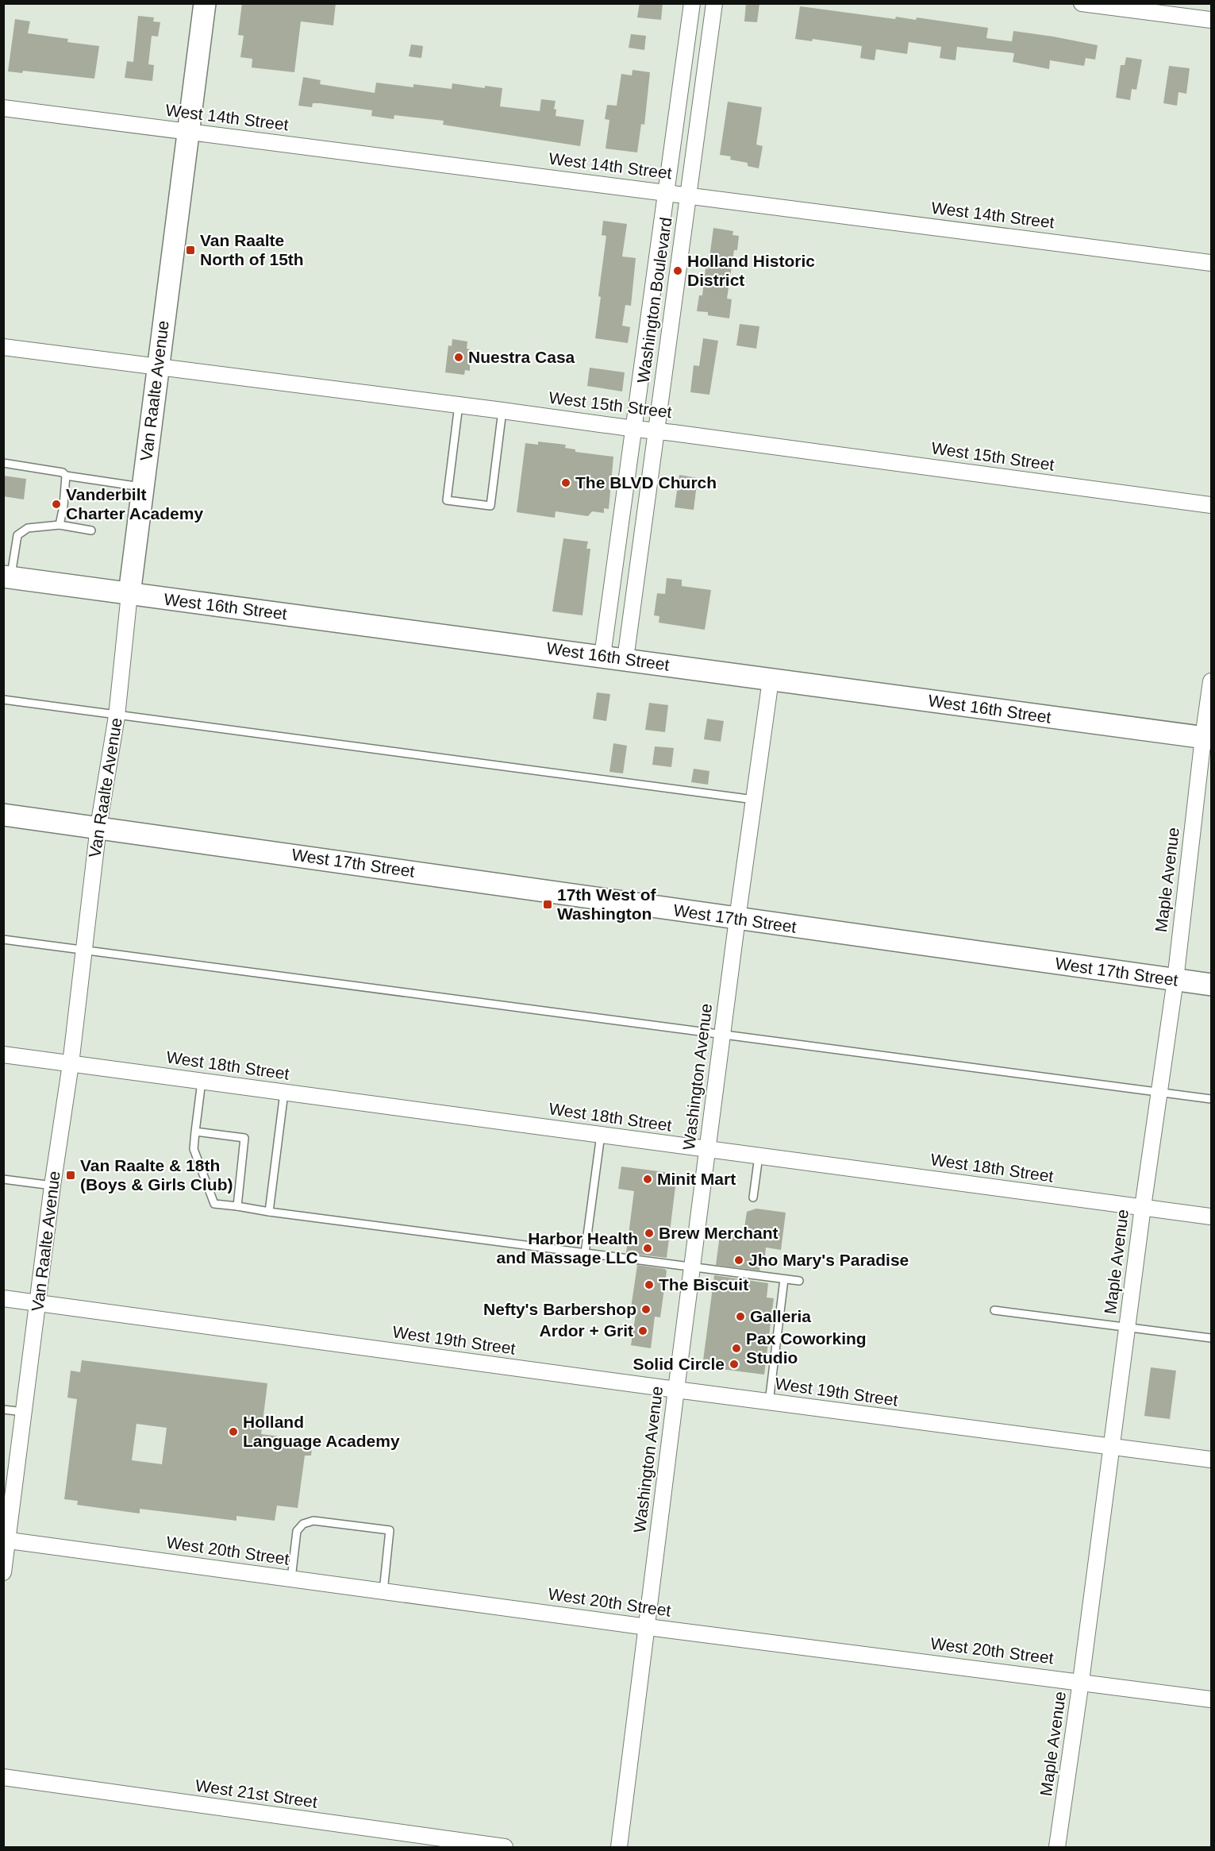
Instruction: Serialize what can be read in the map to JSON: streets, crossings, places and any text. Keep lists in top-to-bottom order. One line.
{"streets":{"street":["West 14th Street","Washington Boulevard","Van Raalte Avenue","West 15th Street","West 16th Street","West 17th Street","Maple Avenue","West 18th Street","Washington Avenue","West 19th Street","West 20th Street","West 21st Street"]},"crossings":[["West 14th Street","Washington Boulevard"],["West 14th Street","Van Raalte Avenue"],["Washington Boulevard","West 15th Street"],["Washington Boulevard","West 16th Street"],["Van Raalte Avenue","West 15th Street"],["Van Raalte Avenue","West 16th Street"],["Van Raalte Avenue","West 17th Street"],["Van Raalte Avenue","West 18th Street"],["Van Raalte Avenue","West 19th Street"],["Van Raalte Avenue","West 20th Street"],["West 16th Street","Maple Avenue"],["West 16th Street","Washington Avenue"],["West 17th Street","Maple Avenue"],["West 17th Street","Washington Avenue"],["Maple Avenue","West 18th Street"],["Maple Avenue","West 19th Street"],["Maple Avenue","West 20th Street"],["West 18th Street","Washington Avenue"],["Washington Avenue","West 19th Street"],["Washington Avenue","West 20th Street"]],"places":{"transit":["Van Raalte North of 15th","17th West of Washington","Van Raalte & 18th (Boys & Girls Club)"],"other":["Holland Historic District","Nuestra Casa","The BLVD Church","Vanderbilt Charter Academy","Minit Mart","Brew Merchant","Harbor Health and Massage LLC","Jho Mary's Paradise","The Biscuit","Nefty's Barbershop","Galleria","Ardor + Grit","Pax Coworking Studio","Solid Circle","Holland Language Academy"]}}
